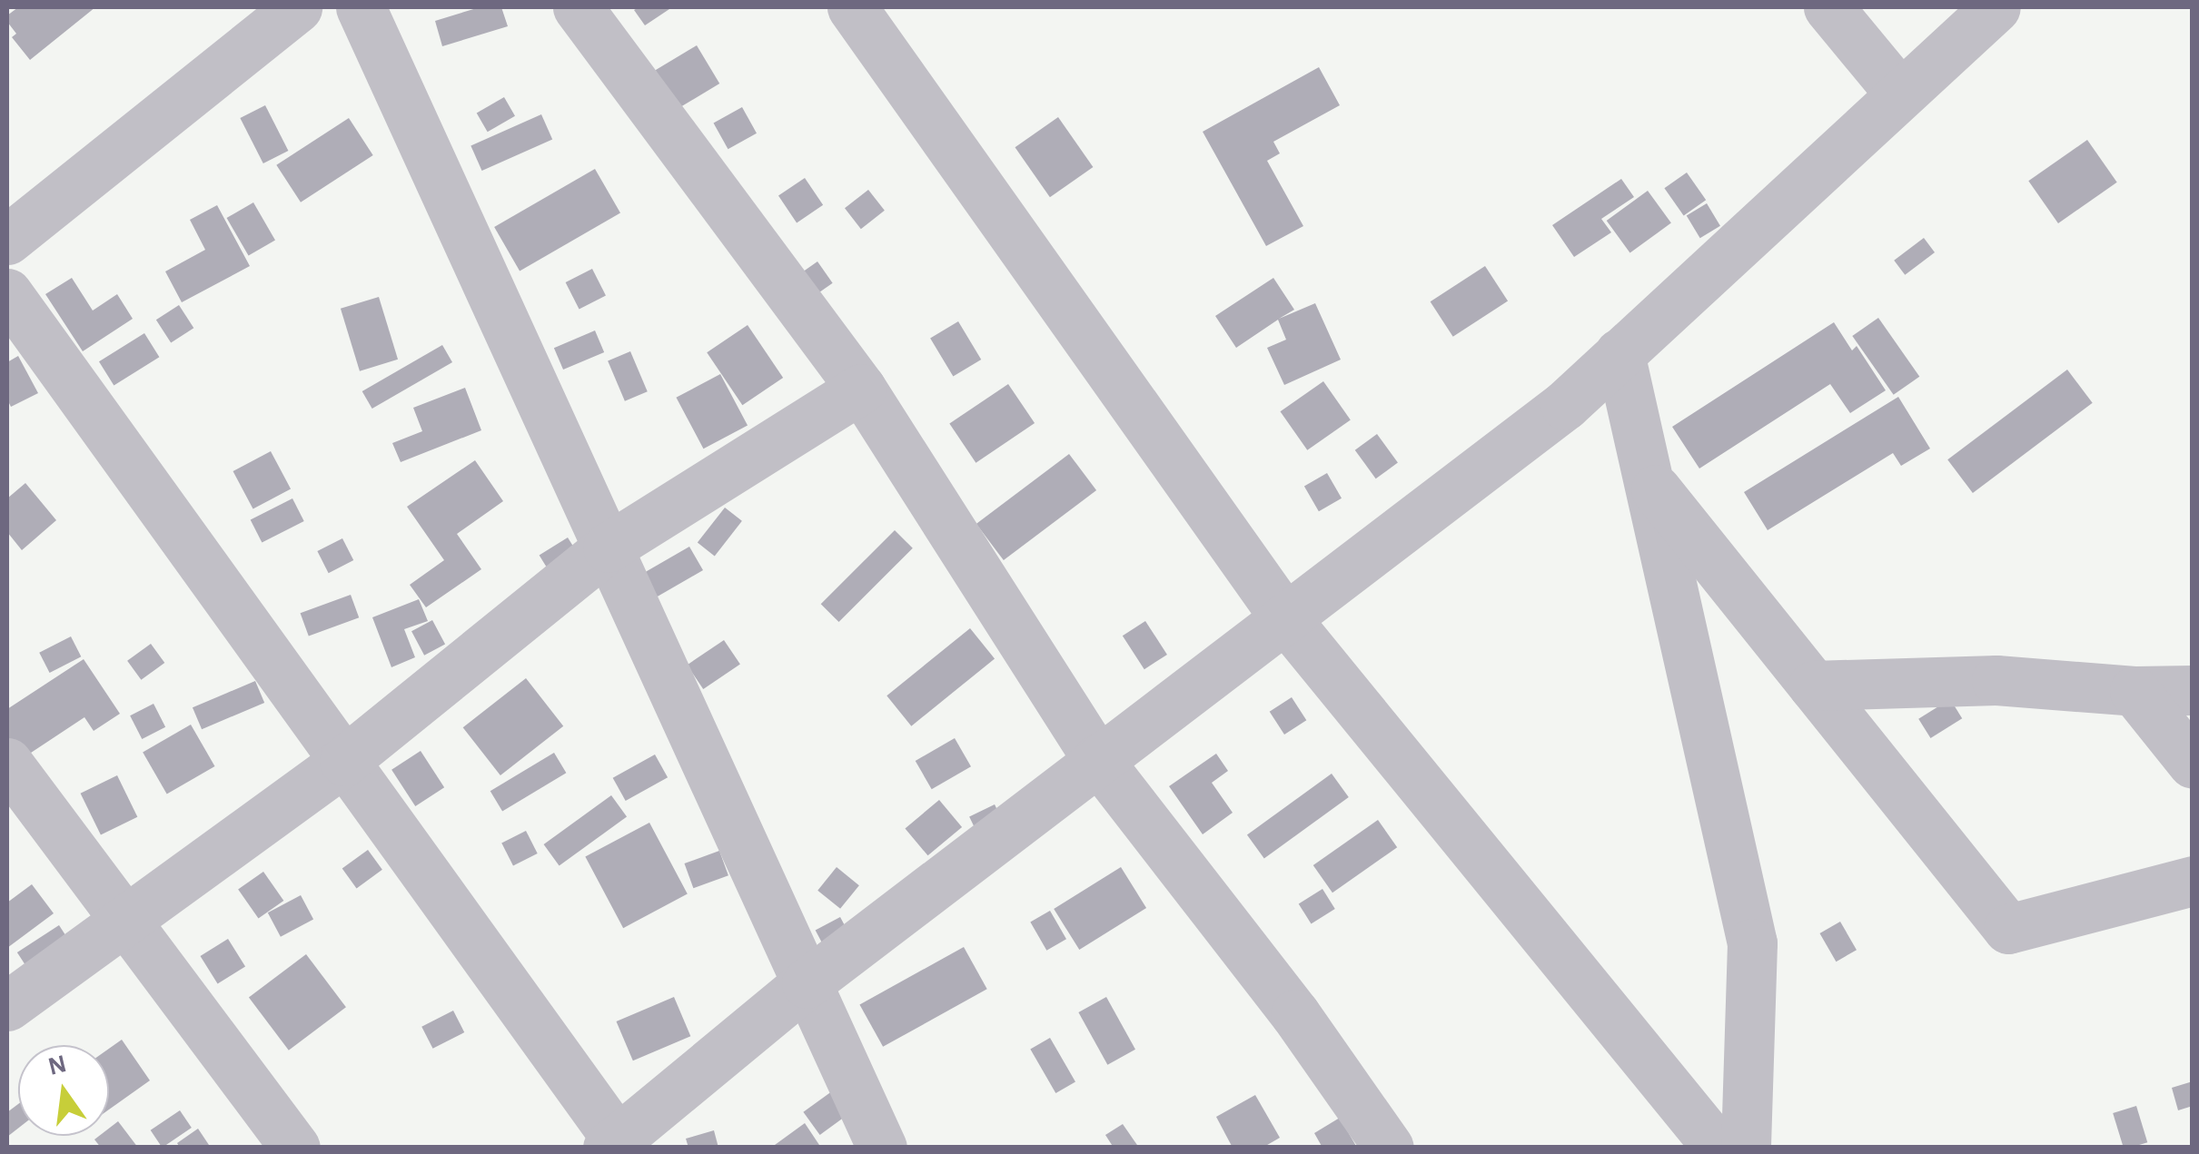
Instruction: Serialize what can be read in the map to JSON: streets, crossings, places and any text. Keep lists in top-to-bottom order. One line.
{"north":"top"}
